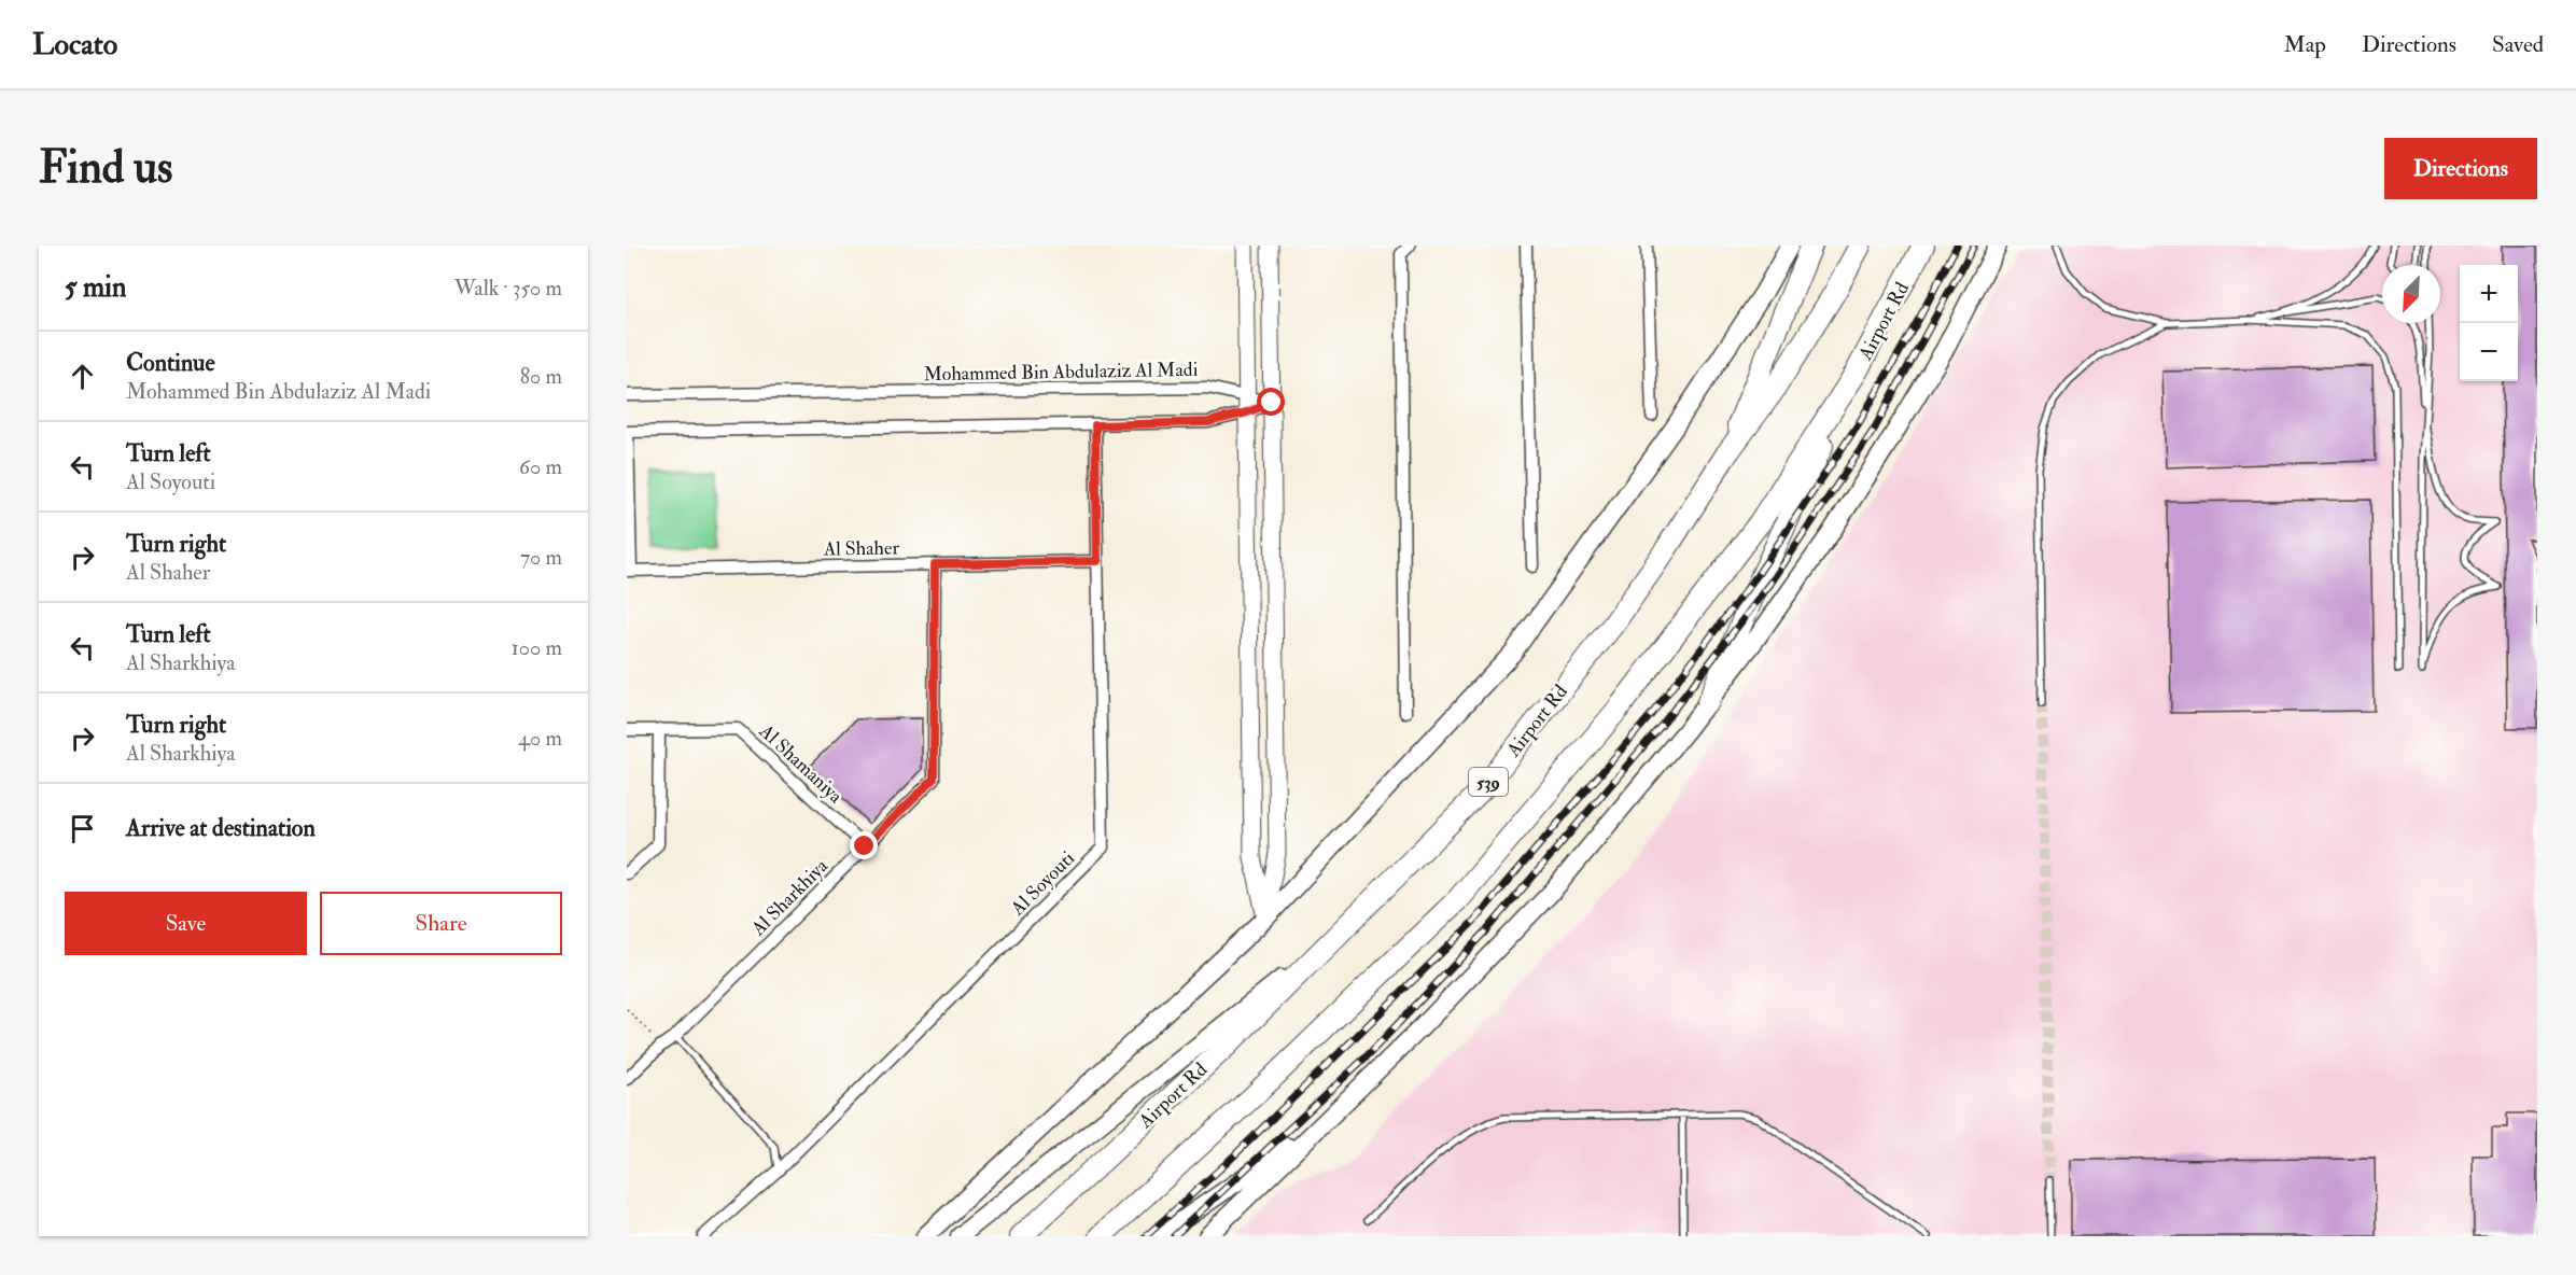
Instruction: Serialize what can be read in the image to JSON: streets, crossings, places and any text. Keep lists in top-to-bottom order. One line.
{"streets":{"highway":["Airport Rd","539"],"street":["Mohammed Bin Abdulaziz Al Madi","Al Shaher","Al Shamaniya","Al Soyouti","Al Sharkhiya"]},"crossings":[["Mohammed Bin Abdulaziz Al Madi","Al Soyouti"],["Al Shaher","Al Soyouti"],["Al Shaher","Al Sharkhiya"],["Al Shamaniya","Al Sharkhiya"]],"north":"bottom left","page":{"header":"Locato","nav":["Map","Directions","Saved"],"buttons":["Directions",["Save","Share"]],"title":"Find us","heading":["5 min","Walk · 350 m"],"map_buttons":["+","−"],"list":[["Continue","Mohammed Bin Abdulaziz Al Madi","80 m"],["Turn left","Al Soyouti","60 m"],["Turn right","Al Shaher","70 m"],["Turn left","Al Sharkhiya","100 m"],["Turn right","Al Sharkhiya","40 m"],"Arrive at destination"]}}
